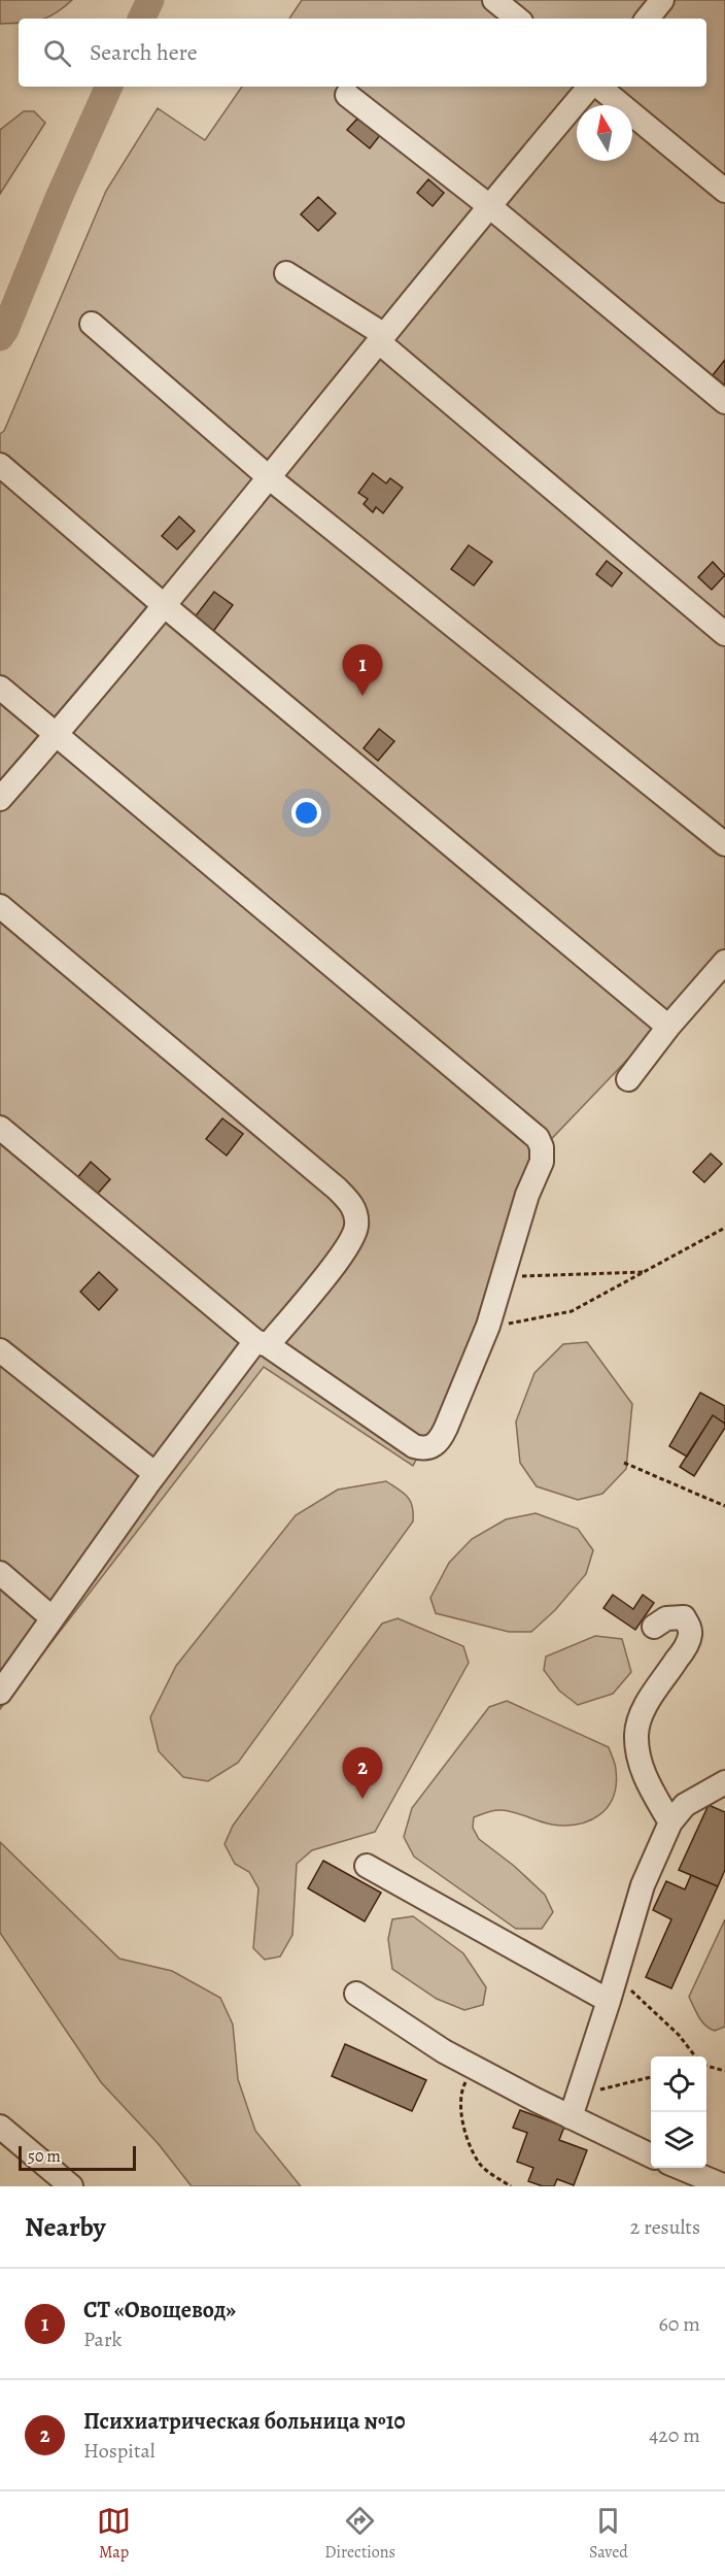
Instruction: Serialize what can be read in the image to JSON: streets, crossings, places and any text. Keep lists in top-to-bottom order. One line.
{"scale_bar":"50 m","north":"top","page":{"search":"Search here","pins":["1","2"],"scale":"50 m","heading":["Nearby","2 results"],"list":[{"mark":"1","name":"СТ «Овощевод»","note":"Park","value":"60 m"},{"mark":"2","name":"Психиатрическая больница №10","note":"Hospital","value":"420 m"}],"nav":["Map","Directions","Saved"]}}
